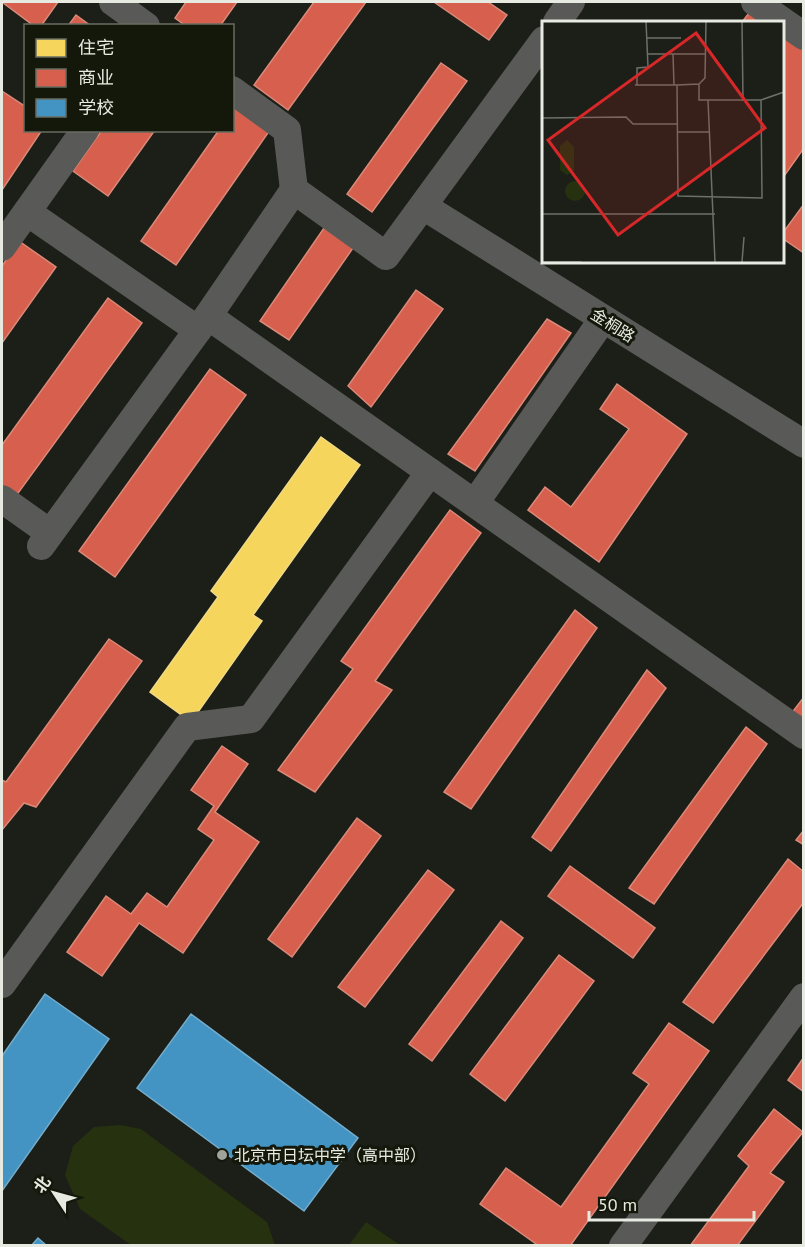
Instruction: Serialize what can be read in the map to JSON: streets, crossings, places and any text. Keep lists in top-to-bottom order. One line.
{"streets":{"street":["金桐路"]},"places":["北京市日坛中学（高中部）"],"legend":["住宅","商业","学校"],"scale_bar":"50 m","north":"top left"}
